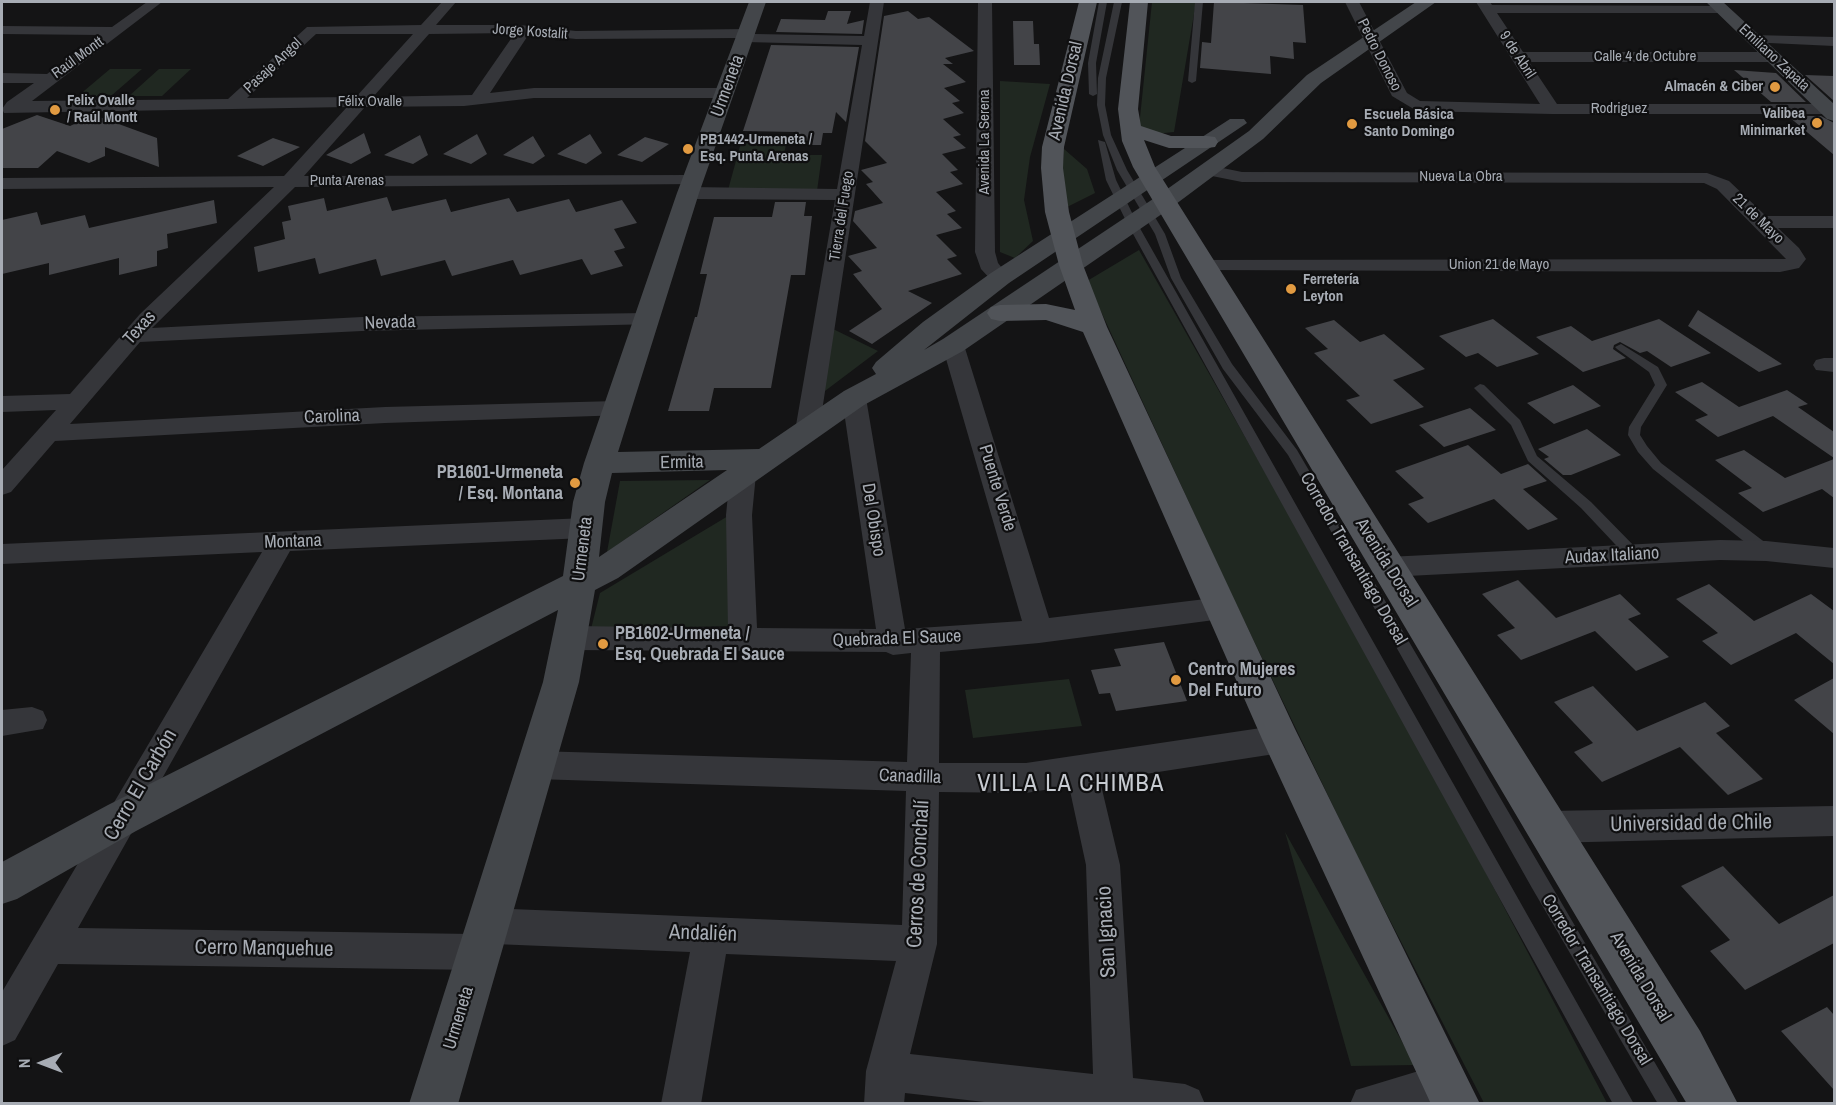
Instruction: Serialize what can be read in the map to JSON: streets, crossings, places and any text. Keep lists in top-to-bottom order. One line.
{"streets":{"main road":["Emiliano Zapata","Urmeneta","Avenida Dorsal","Ermita"],"street":["Jorge Kostalit","Pedro Donoso","9 de Abril","Calle 4 de Octubre","Raúl Montt","Pasaje Angol","Félix Ovalle","Rodriguez","Avenida La Serena","Nueva La Obra","Punta Arenas","Tierra del Fuego","21 de Mayo","Union 21 de Mayo","Nevada","Texas","Carolina","Puente Verde","Del Obispo","Montana","Audax Italiano","Quebrada El Sauce","Canadilla","Cerro El Carbón","Universidad de Chile","Cerros de Conchalí","San Ignacio","Andalién","Cerro Manquehue"],"lane":["Corredor Transantiago Dorsal"]},"crossings":[["Jorge Kostalit","Pasaje Angol"],["Jorge Kostalit","Urmeneta"],["Jorge Kostalit","Tierra del Fuego"],["Jorge Kostalit","Texas"],["Pedro Donoso","Rodriguez"],["9 de Abril","Calle 4 de Octubre"],["9 de Abril","Rodriguez"],["Calle 4 de Octubre","Emiliano Zapata"],["Raúl Montt","Félix Ovalle"],["Emiliano Zapata","Rodriguez"],["Pasaje Angol","Félix Ovalle"],["Urmeneta","Félix Ovalle"],["Urmeneta","Punta Arenas"],["Urmeneta","Nevada"],["Urmeneta","Carolina"],["Urmeneta","Ermita"],["Urmeneta","Montana"],["Urmeneta","Quebrada El Sauce"],["Urmeneta","Canadilla"],["Urmeneta","Andalién"],["Urmeneta","Cerro Manquehue"],["Avenida Dorsal","Union 21 de Mayo"],["Avenida Dorsal","Audax Italiano"],["Avenida Dorsal","Corredor Transantiago Dorsal"],["Avenida Dorsal","Quebrada El Sauce"],["Avenida Dorsal","Canadilla"],["Avenida Dorsal","Universidad de Chile"],["Félix Ovalle","Texas"],["Nueva La Obra","21 de Mayo"],["Punta Arenas","Tierra del Fuego"],["Punta Arenas","Texas"],["21 de Mayo","Union 21 de Mayo"],["Nevada","Texas"],["Texas","Carolina"],["Puente Verde","Quebrada El Sauce"],["Del Obispo","Quebrada El Sauce"],["Montana","Cerro El Carbón"],["Quebrada El Sauce","Cerros de Conchalí"],["Canadilla","Cerros de Conchalí"],["Canadilla","San Ignacio"],["Cerro El Carbón","Cerro Manquehue"],["Cerros de Conchalí","Andalién"],["Andalién","Cerro Manquehue"]],"districts":["VILLA LA CHIMBA"],"places":["Almacén & Ciber","Felix Ovalle / Raúl Montt","Valibea Minimarket","Escuela Básica Santo Domingo","PB1442-Urmeneta / Esq. Punta Arenas","Ferretería Leyton","PB1601-Urmeneta / Esq. Montana","PB1602-Urmeneta / Esq. Quebrada El Sauce","Centro Mujeres Del Futuro"],"north":"left"}
